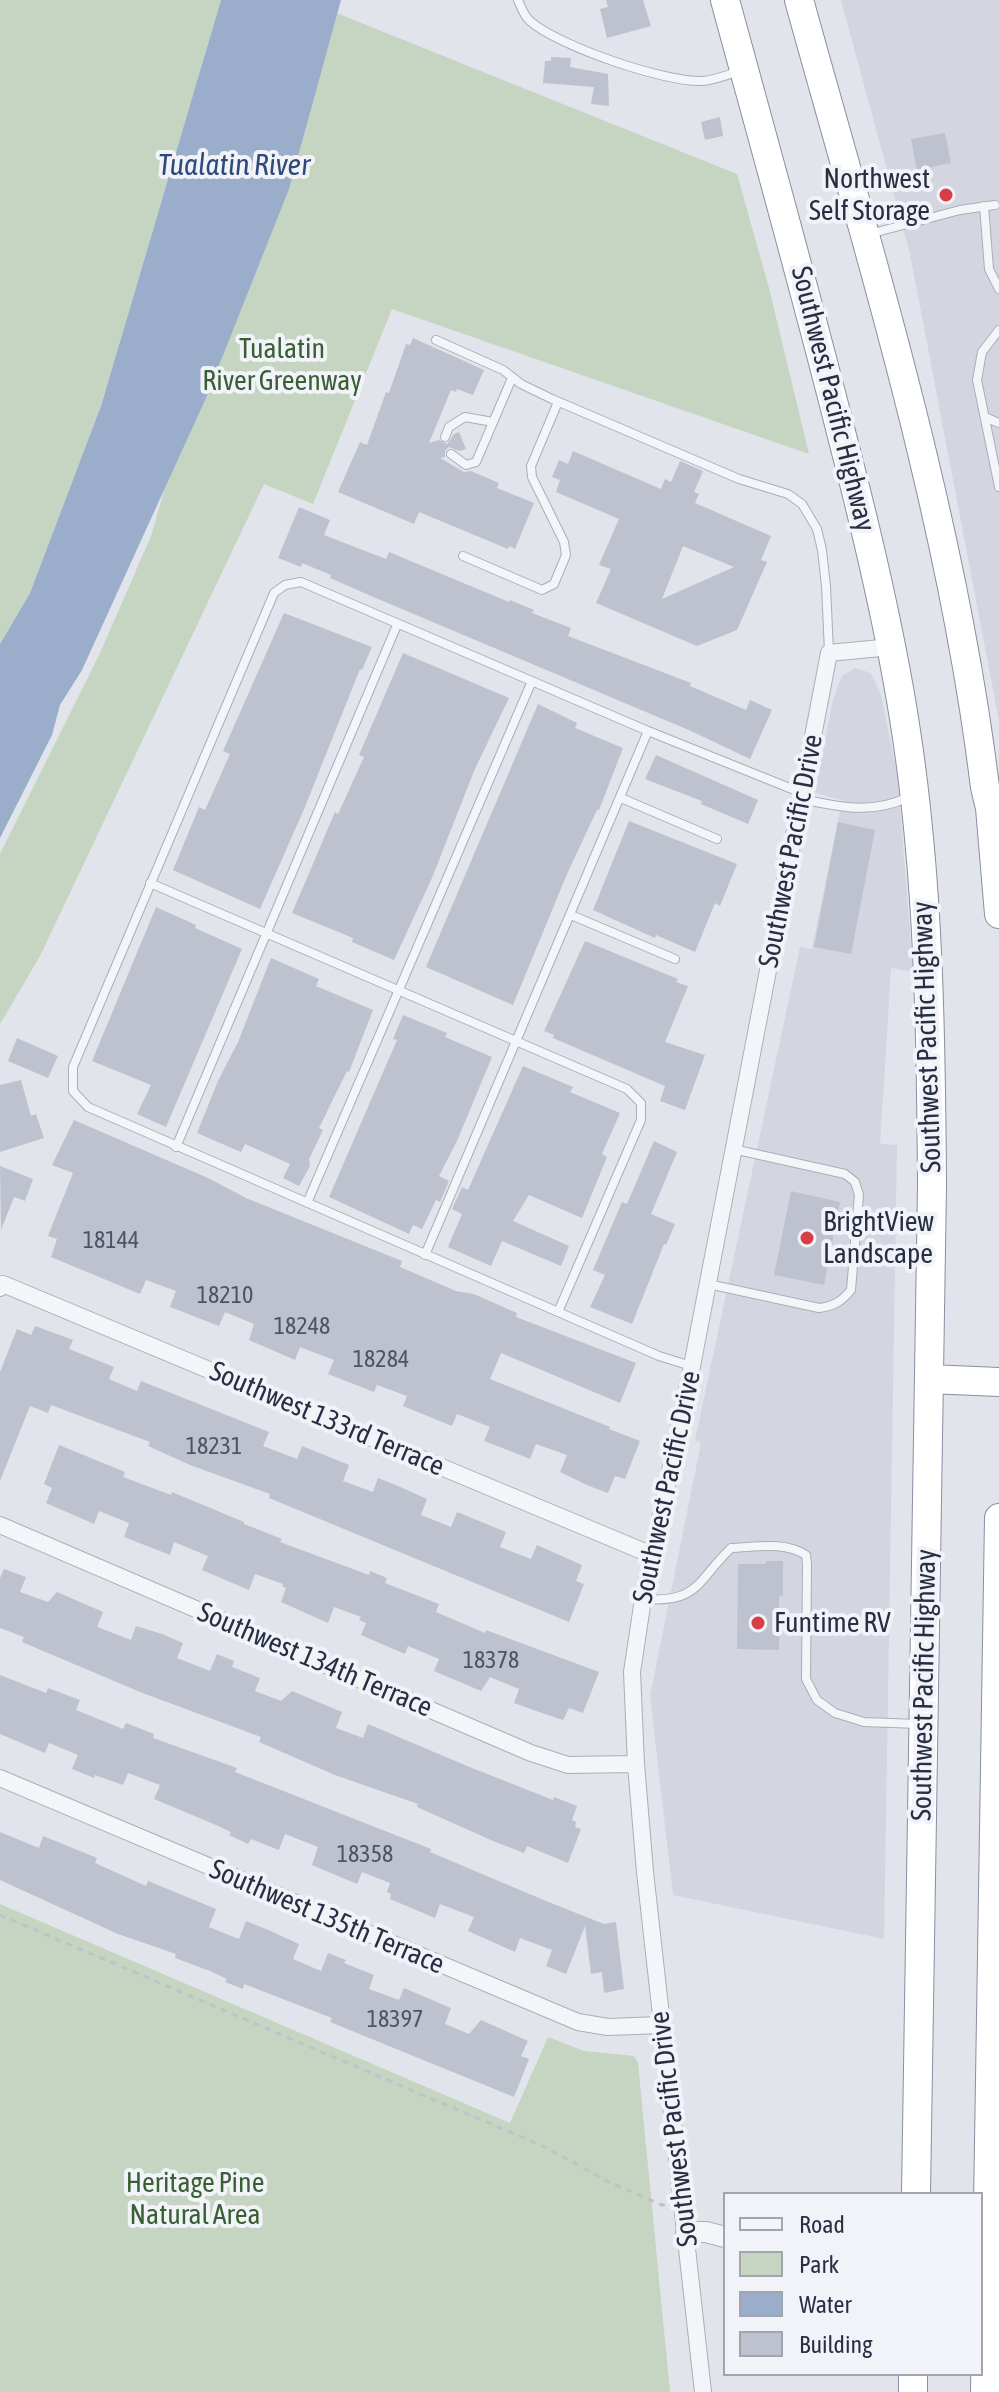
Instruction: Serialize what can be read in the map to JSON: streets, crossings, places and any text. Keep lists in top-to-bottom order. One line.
{"streets":{"highway":["Southwest Pacific Highway"],"street":["Southwest Pacific Drive","Southwest 133rd Terrace","Southwest 134th Terrace","Southwest 135th Terrace"]},"crossings":[["Southwest Pacific Drive","Southwest 133rd Terrace"],["Southwest Pacific Drive","Southwest 134th Terrace"],["Southwest Pacific Drive","Southwest 135th Terrace"]],"water":["Tualatin River"],"parks":["Tualatin River Greenway","Heritage Pine Natural Area"],"places":["Northwest Self Storage","BrightView Landscape","Funtime RV"],"house_numbers":["18144","18210","18248","18284","18231","18378","18358","18397"],"legend":["Road","Park","Water","Building"]}
